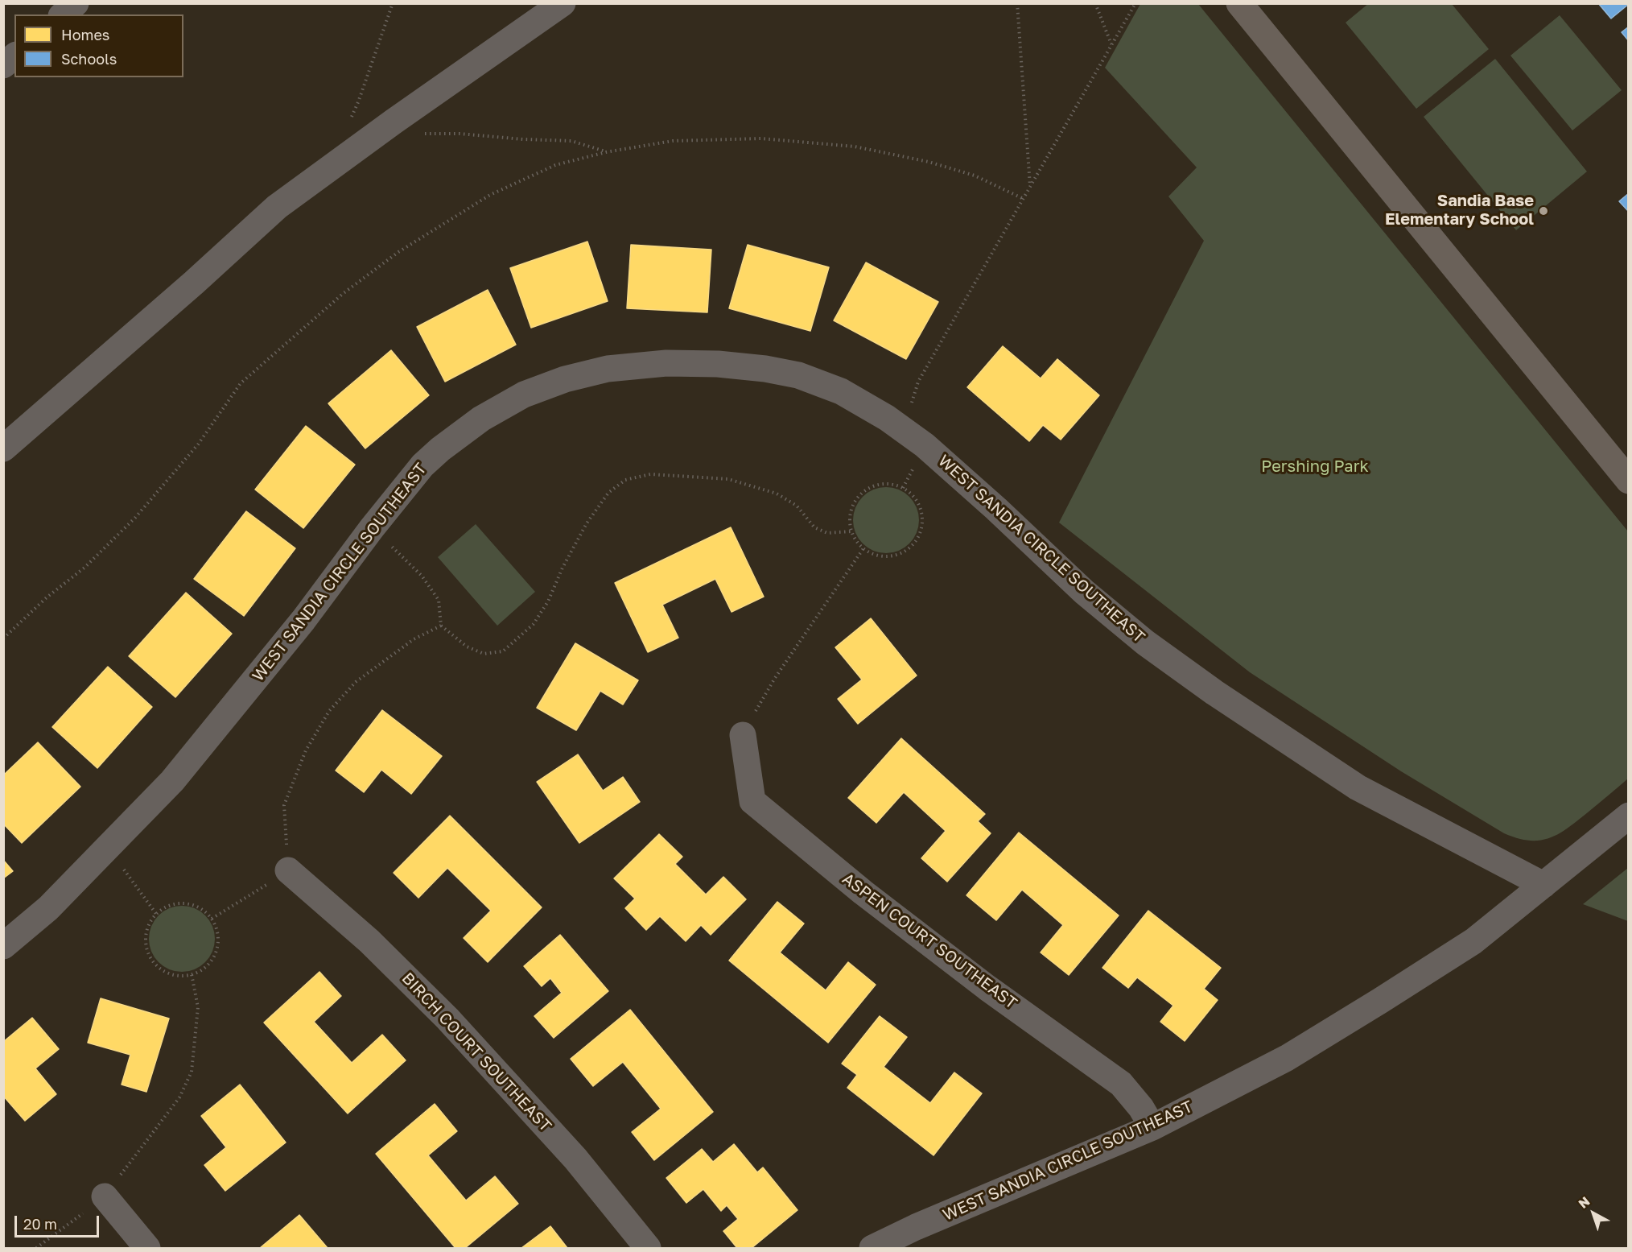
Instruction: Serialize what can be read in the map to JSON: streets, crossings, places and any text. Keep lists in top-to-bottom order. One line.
{"streets":{"street":["WEST SANDIA CIRCLE SOUTHEAST","ASPEN COURT SOUTHEAST","BIRCH COURT SOUTHEAST"]},"crossings":[["WEST SANDIA CIRCLE SOUTHEAST","ASPEN COURT SOUTHEAST"]],"parks":["Pershing Park"],"places":["Sandia Base Elementary School"],"legend":["Homes","Schools"],"scale_bar":"20 m","north":"top left"}
